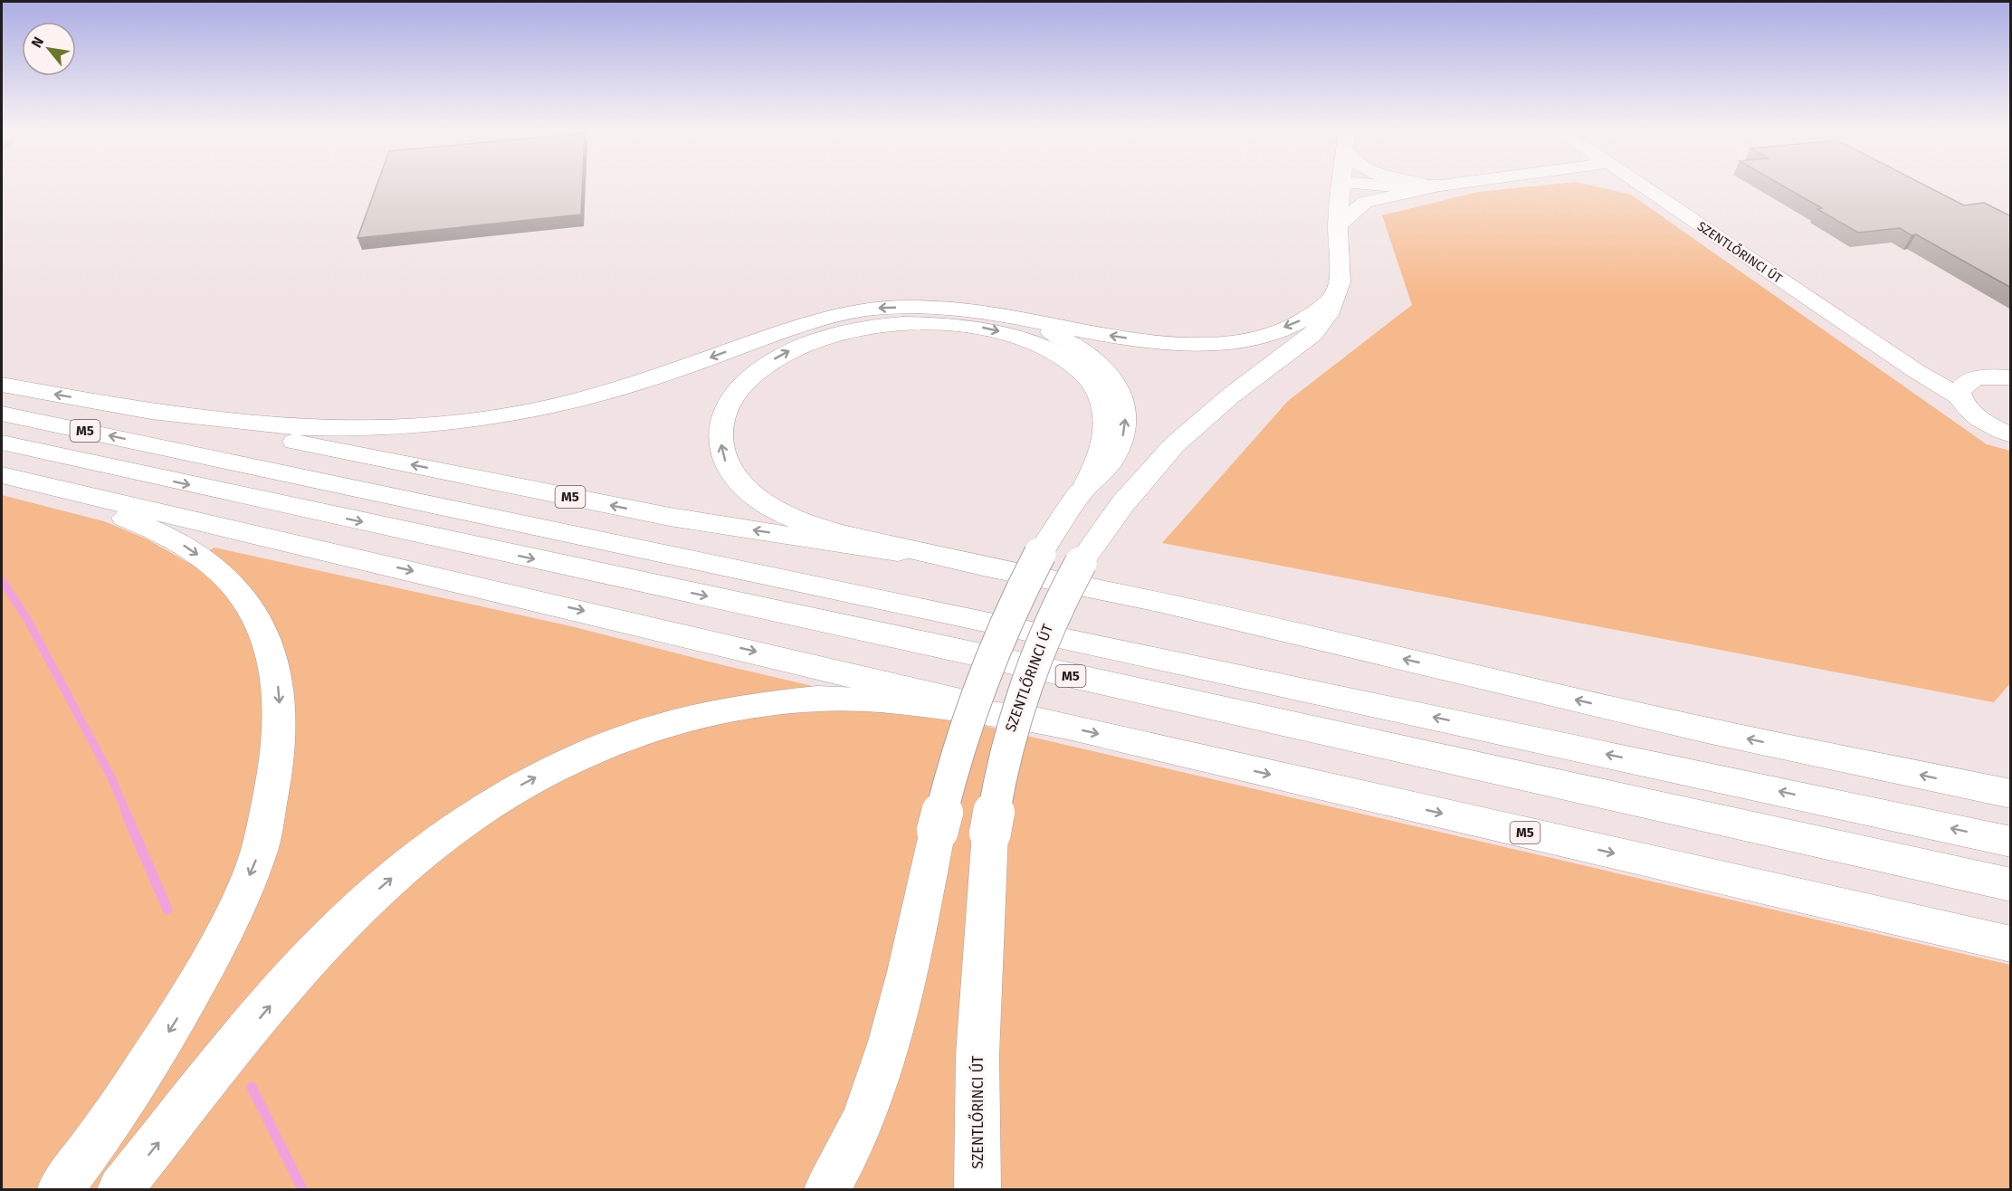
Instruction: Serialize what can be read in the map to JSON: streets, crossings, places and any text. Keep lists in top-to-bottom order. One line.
{"streets":{"main road":["SZENTLŐRINCI ÚT","M5"]},"north":"top left"}
